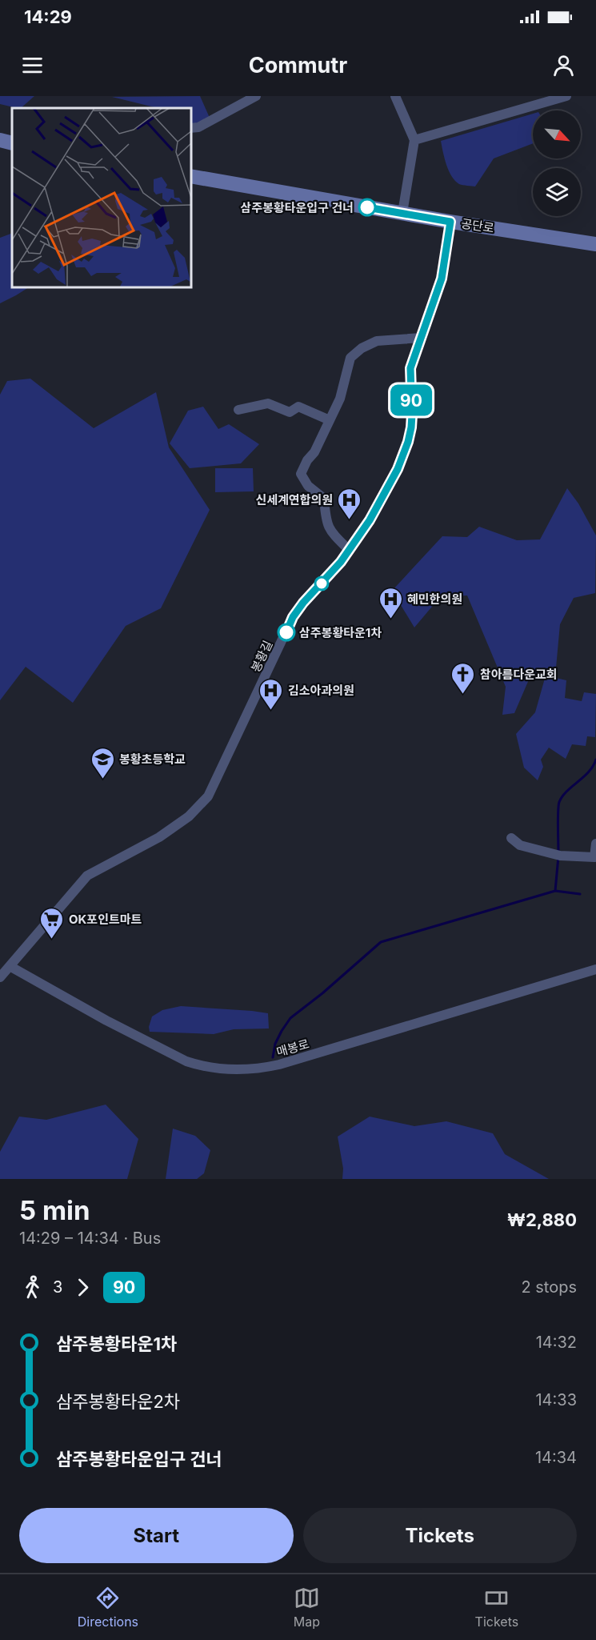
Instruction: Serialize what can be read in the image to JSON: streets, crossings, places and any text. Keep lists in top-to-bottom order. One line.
{"streets":{"street":["공단로","봉황길","매봉로"]},"crossings":[["공단로","봉황길"],["봉황길","매봉로"]],"places":{"other":["삼주봉황타운입구 건너","삼주봉황타운1차"],"hospital":["신세계연합의원","혜민한의원","김소아과의원"],"church":["참아름다운교회"],"school or university":["봉황초등학교"],"supermarket":["OK포인트마트"]},"lines":["bus line 90"],"north":"bottom right","page":{"status":"14:29","header":"Commutr","on_map":"90","heading":["5 min","14:29 – 14:34 · Bus","₩2,880"],"legs":["3","90","2 stops"],"list":[{"name":"삼주봉황타운1차","value":"14:32"},{"name":"삼주봉황타운2차","value":"14:33"},{"name":"삼주봉황타운입구 건너","value":"14:34"}],"buttons":["Start","Tickets"],"tabs":["Directions","Map","Tickets"]}}
